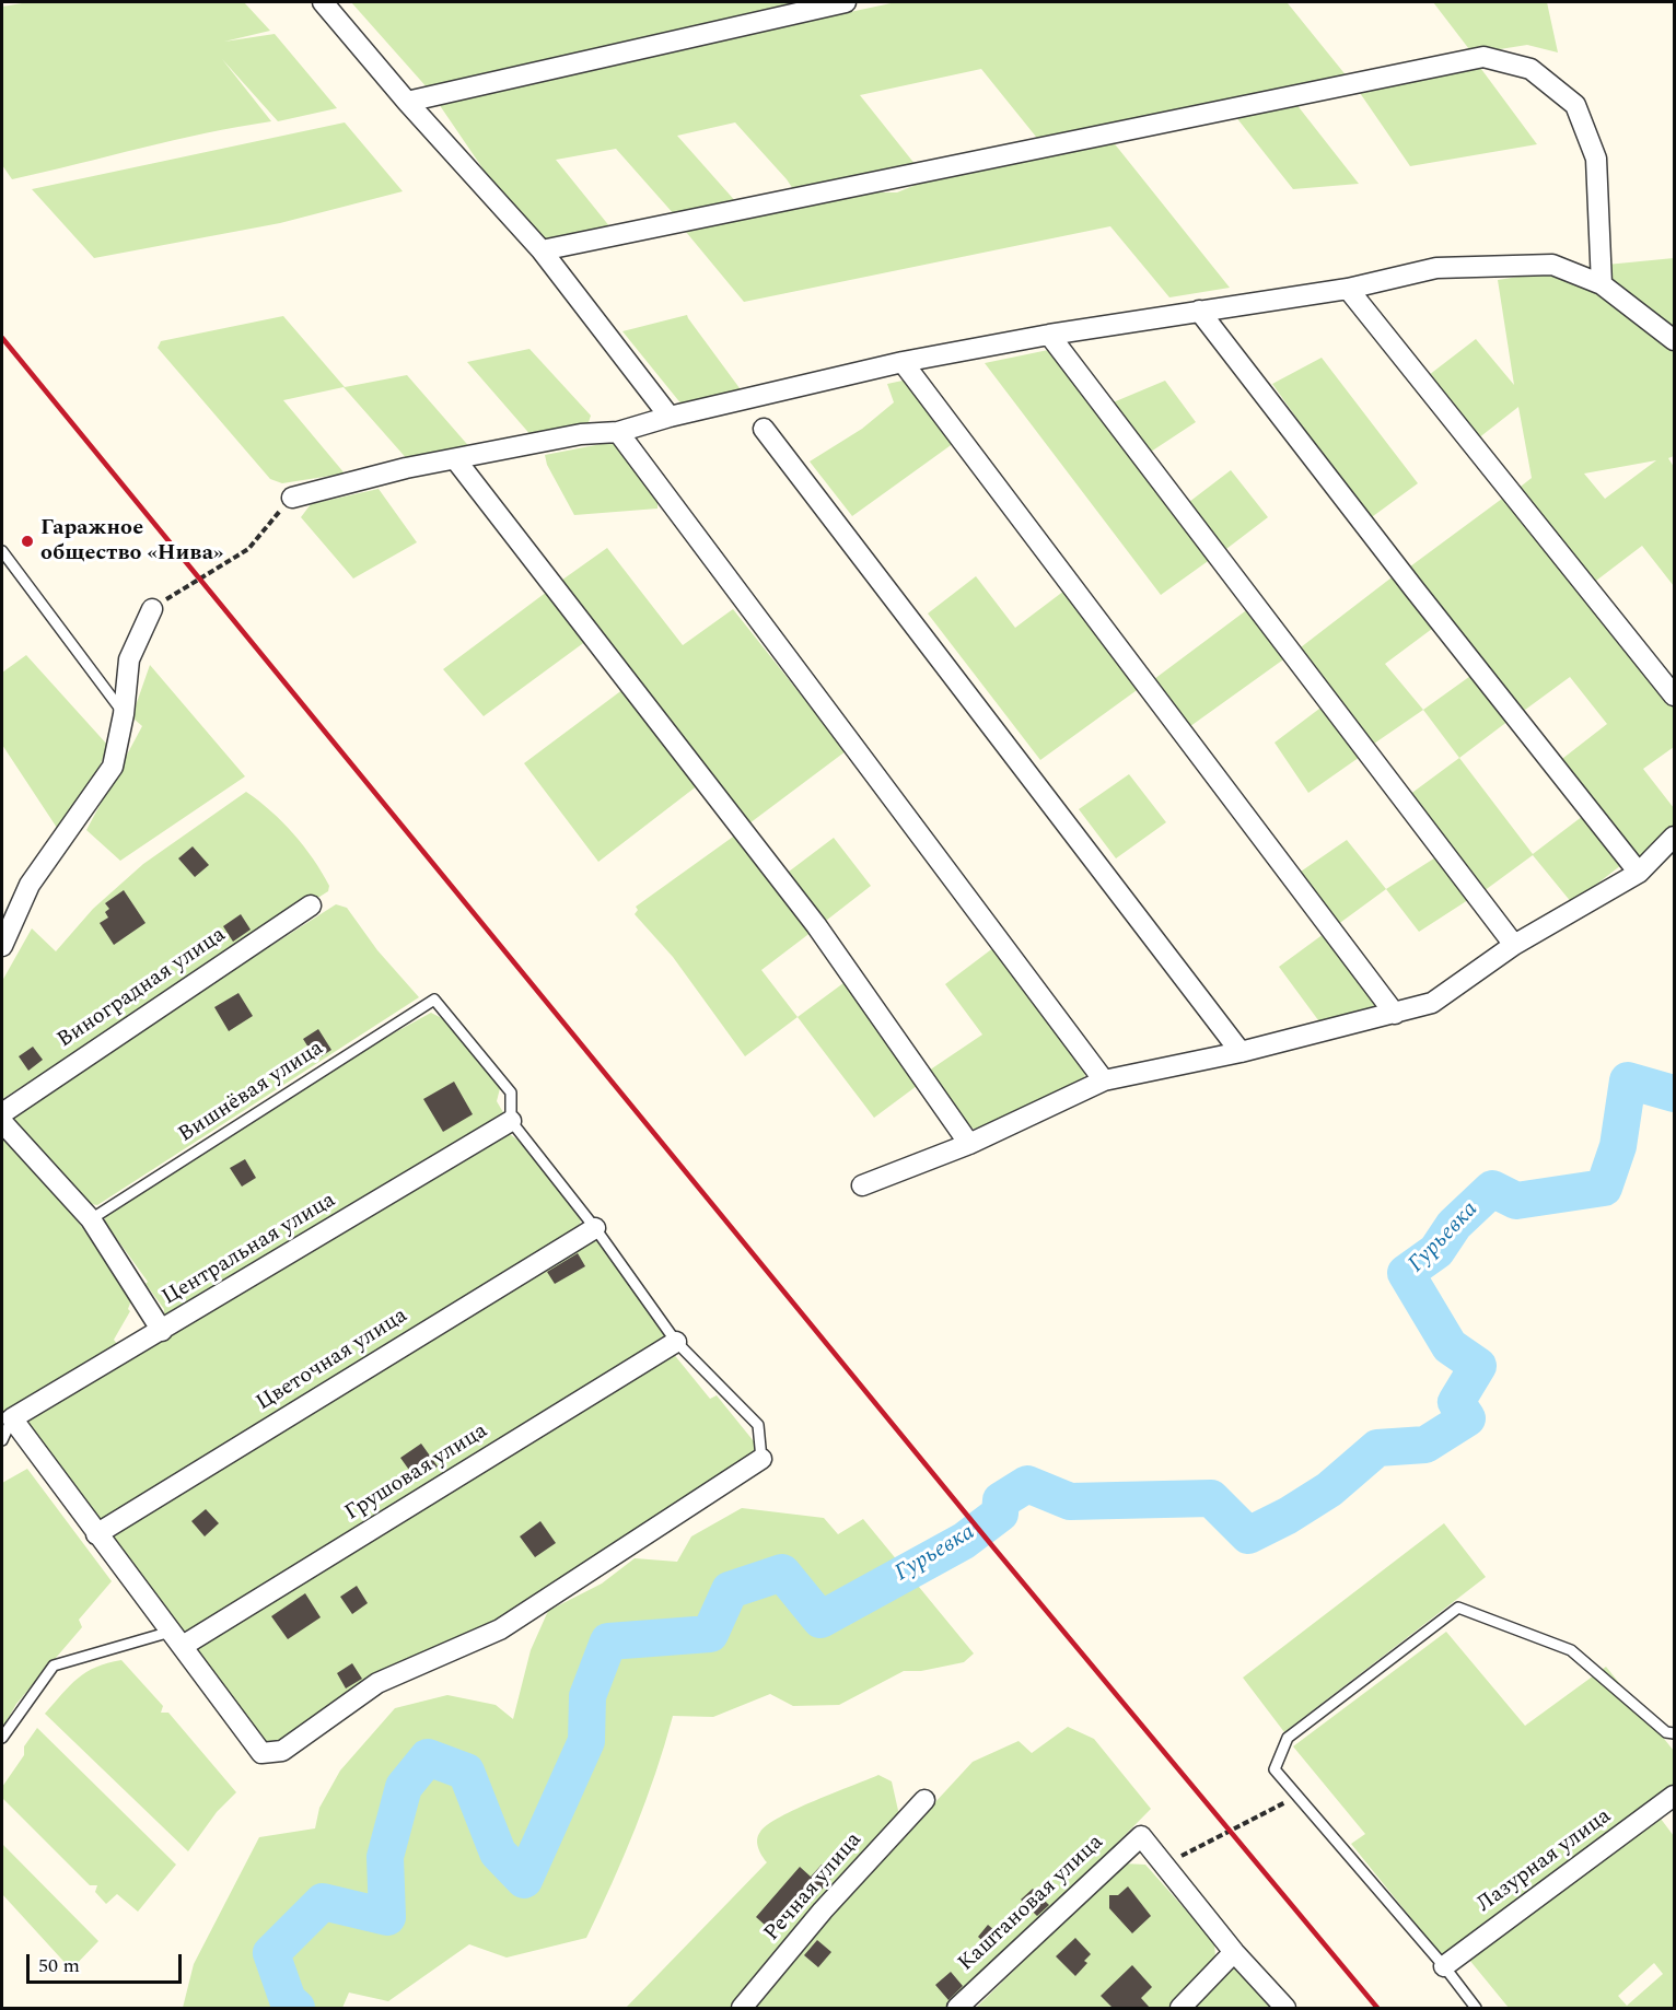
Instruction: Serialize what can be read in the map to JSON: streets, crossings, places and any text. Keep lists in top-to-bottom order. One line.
{"streets":{"street":["Виноградная улица","Центральная улица","Цветочная улица","Грушовая улица","Лазурная улица","Речная улица","Каштановая улица"],"lane":["Вишнёвая улица"]},"crossings":[["Вишнёвая улица","Центральная улица"]],"water":["Гурьевка"],"places":["Гаражное общество «Нива»"],"scale_bar":"50 m"}
